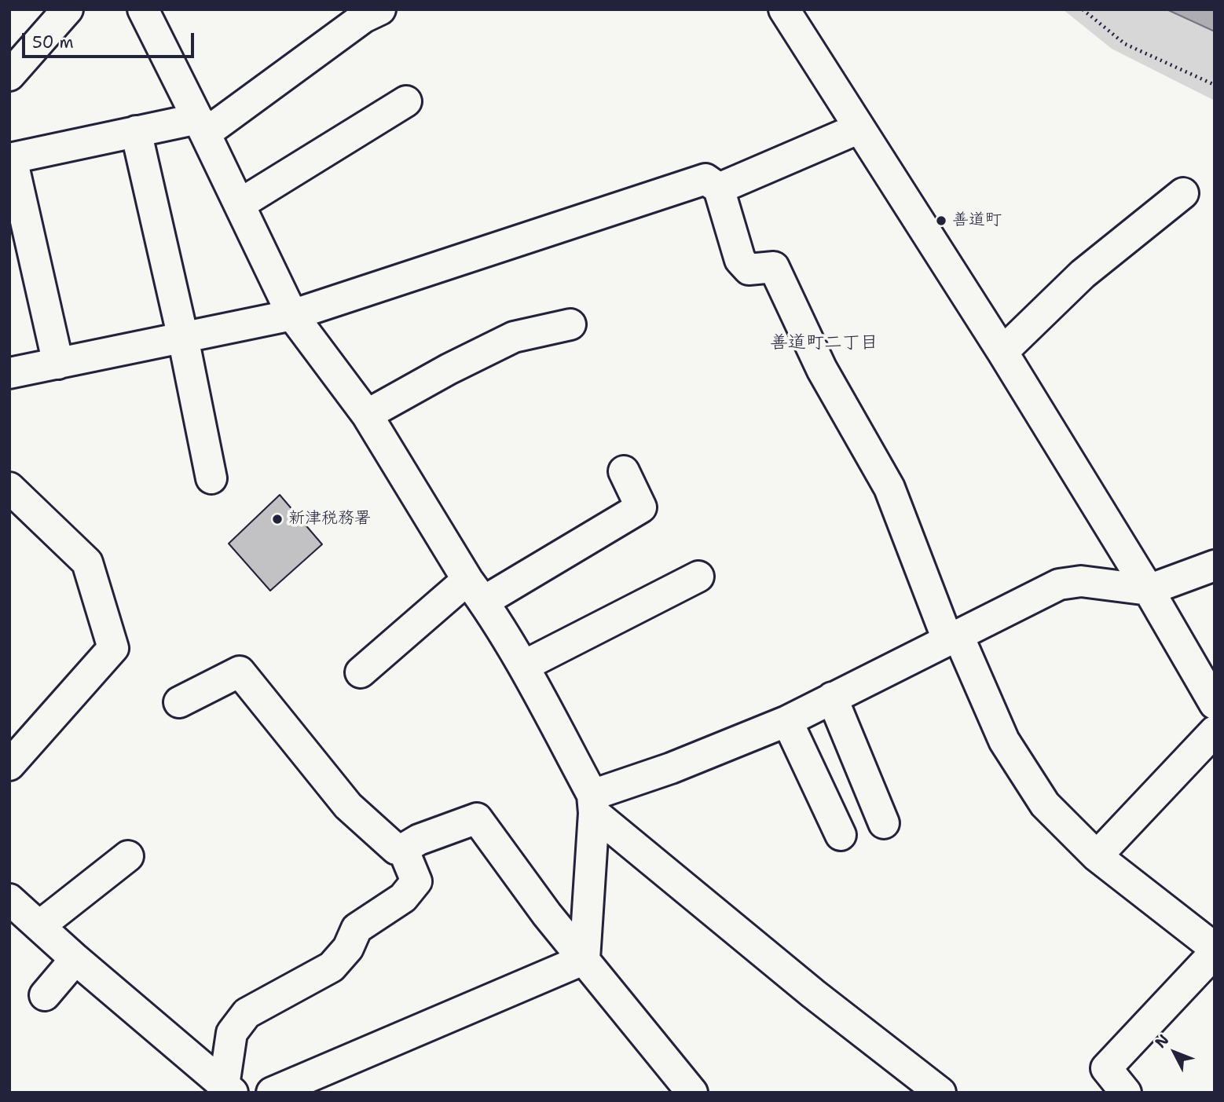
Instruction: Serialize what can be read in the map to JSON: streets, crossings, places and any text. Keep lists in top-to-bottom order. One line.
{"districts":["善道町二丁目"],"places":["善道町","新津税務署"],"scale_bar":"50 m","north":"top left"}
